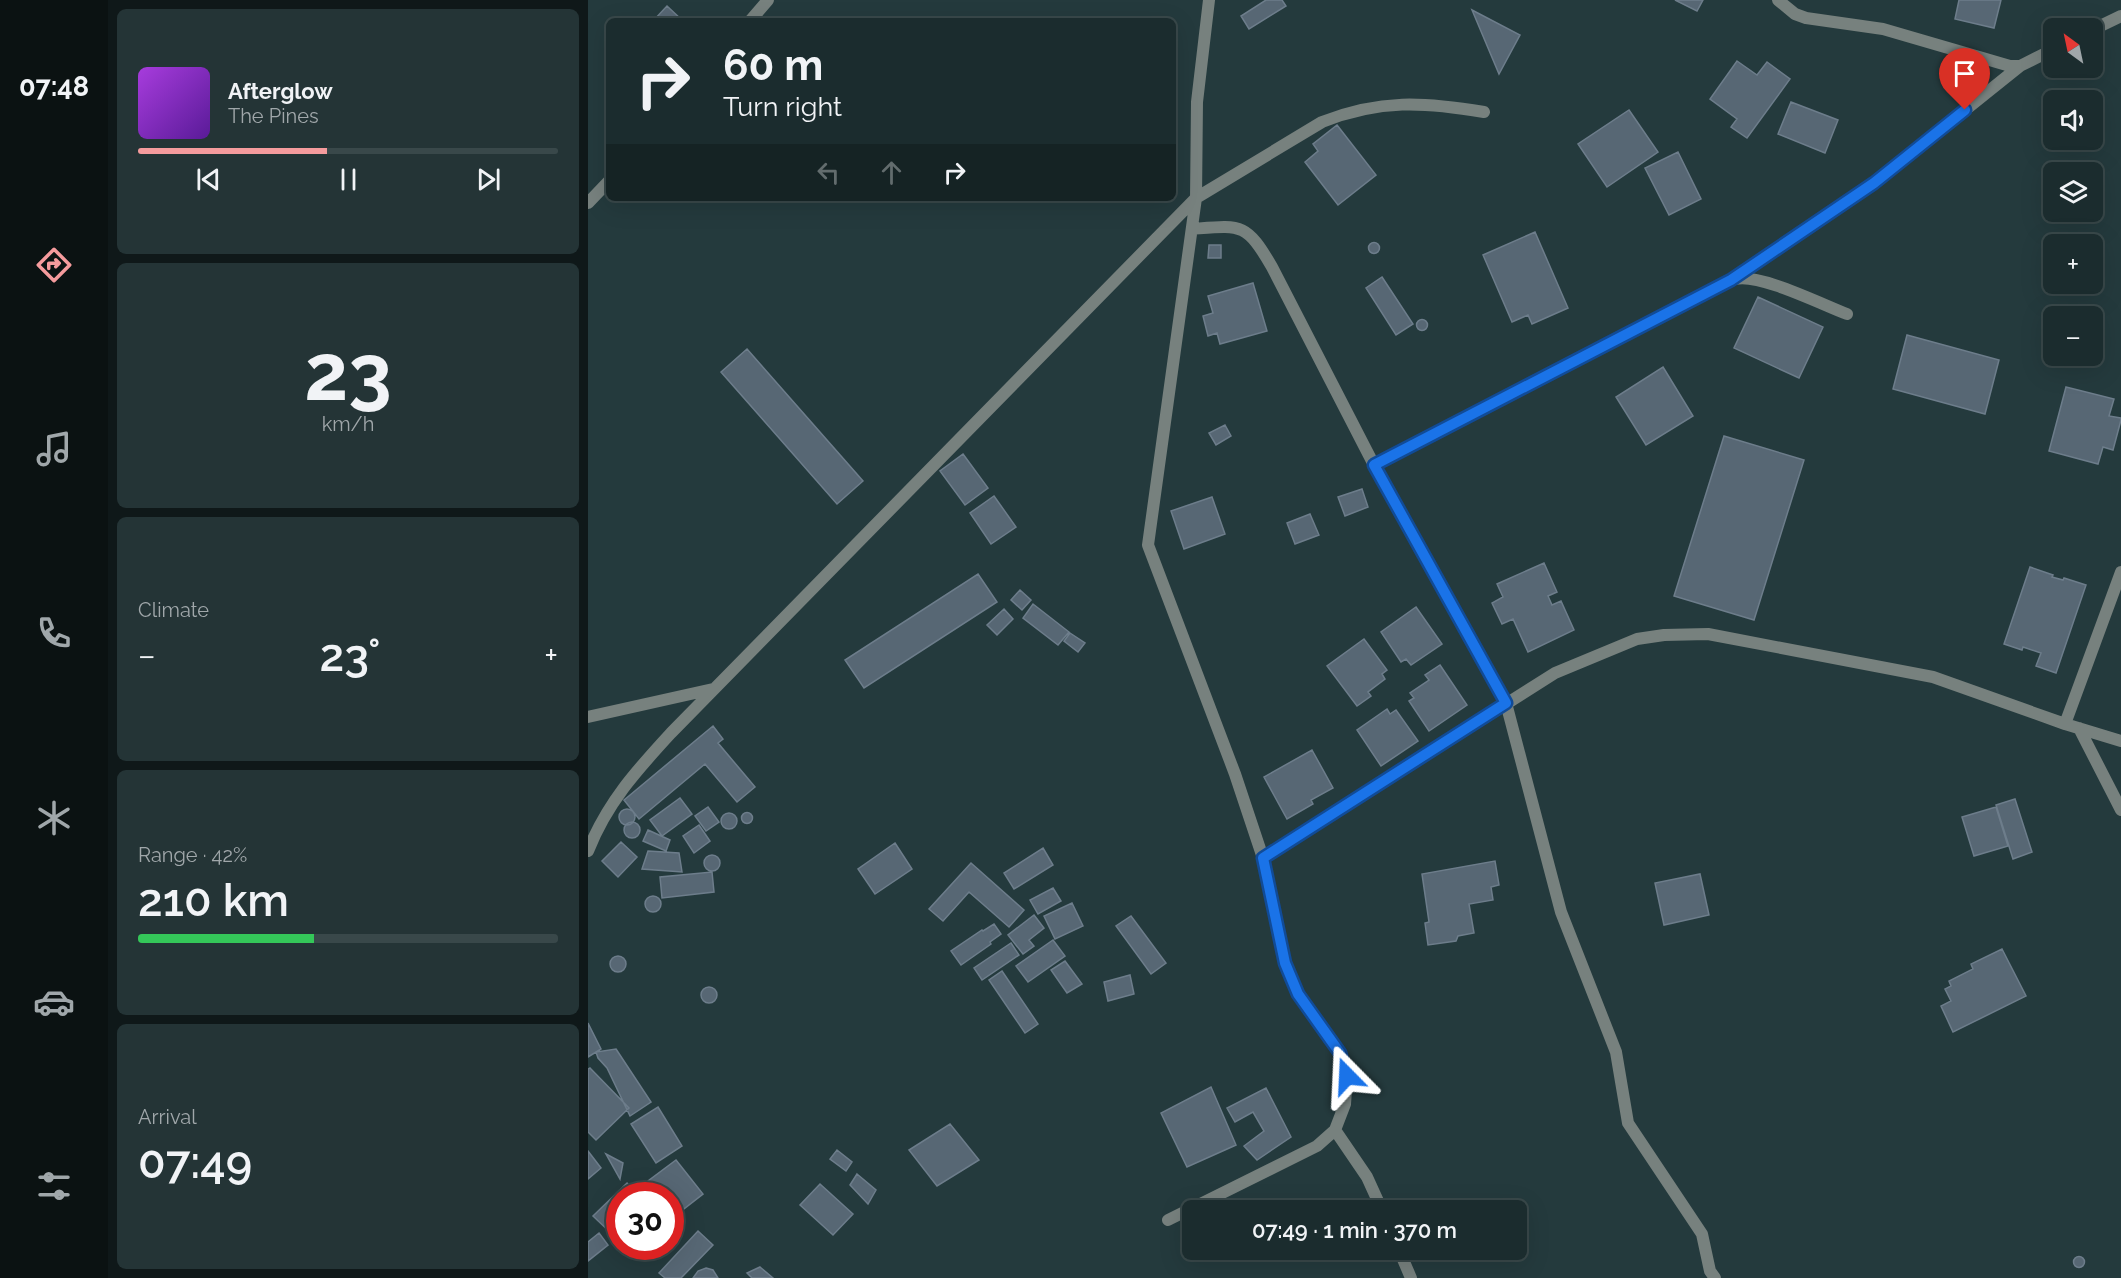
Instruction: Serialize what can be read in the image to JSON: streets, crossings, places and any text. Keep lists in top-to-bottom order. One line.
{"north":"top left","page":{"tabs":"07:48","map_buttons":["+","−"],"turn":["60 m","Turn right"],"song":["Afterglow","The Pines"],"tile":[["23","km/h"],"Climate",["Range · 42%","210 km"],["Arrival","07:49"]],"heat":["−","23°","+"],"limit":"30","trip":"07:49 · 1 min · 370 m"}}
